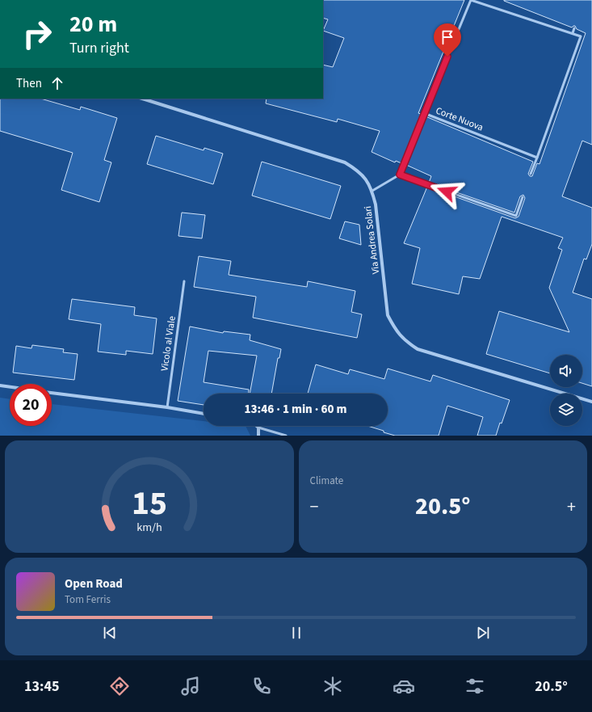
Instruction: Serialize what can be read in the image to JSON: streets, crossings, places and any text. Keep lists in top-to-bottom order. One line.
{"streets":{"street":["Via Andrea Solari"],"lane":["Corte Nuova","Vicolo al Viale"]},"page":{"turn":["20 m","Turn right"],"then":"Then","limit":"20","trip":"13:46 · 1 min · 60 m","tile":"Climate","heat":["−","20.5°","+"],"song":["Open Road","Tom Ferris"],"tabs":["13:45","20.5°"],"gauge":["15","km/h"]}}
